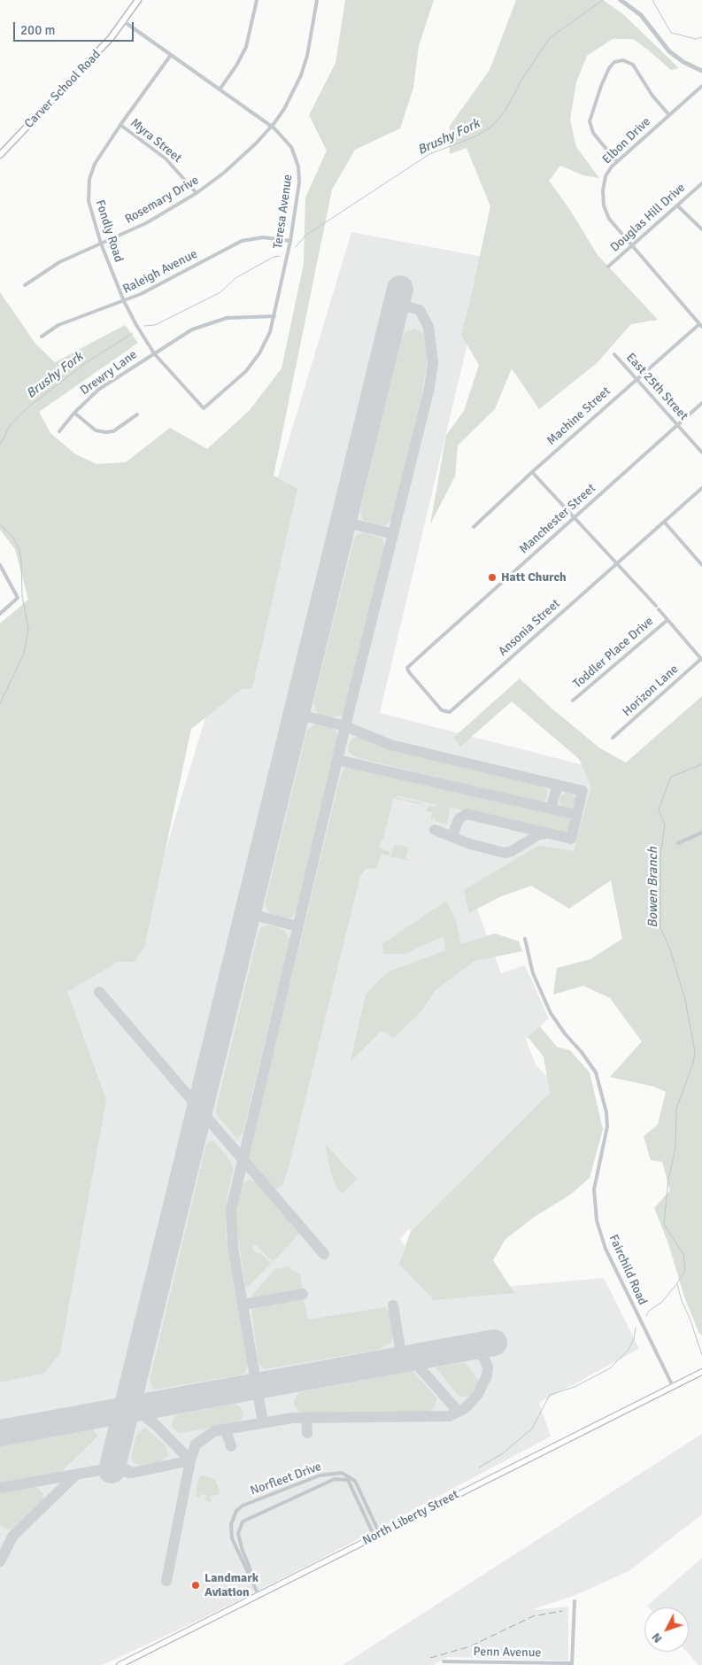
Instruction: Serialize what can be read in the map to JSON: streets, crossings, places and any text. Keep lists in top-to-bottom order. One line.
{"streets":{"main road":["Carver School Road","North Liberty Street"],"street":["Myra Street","Elbon Drive","Rosemary Drive","Teresa Avenue","Douglas Hill Drive","Fondly Road","Raleigh Avenue","Drewry Lane","East 25th Street","Machine Street","Manchester Street","Ansonia Street","Toddler Place Drive","Horizon Lane","Fairchild Road","Norfleet Drive","Penn Avenue"]},"crossings":[["Carver School Road","Teresa Avenue"],["Myra Street","Rosemary Drive"],["Myra Street","Fondly Road"],["Elbon Drive","Douglas Hill Drive"],["Elbon Drive","Machine Street"],["Rosemary Drive","Teresa Avenue"],["Rosemary Drive","Fondly Road"],["Teresa Avenue","Fondly Road"],["Teresa Avenue","Raleigh Avenue"],["Teresa Avenue","Drewry Lane"],["Fondly Road","Raleigh Avenue"],["Fondly Road","Drewry Lane"],["East 25th Street","Machine Street"],["East 25th Street","Manchester Street"],["Manchester Street","Ansonia Street"],["Fairchild Road","North Liberty Street"],["Norfleet Drive","North Liberty Street"]],"water":["Brushy Fork","Bowen Branch"],"places":["Hatt Church","Landmark Aviation"],"scale_bar":"200 m","north":"bottom left"}
